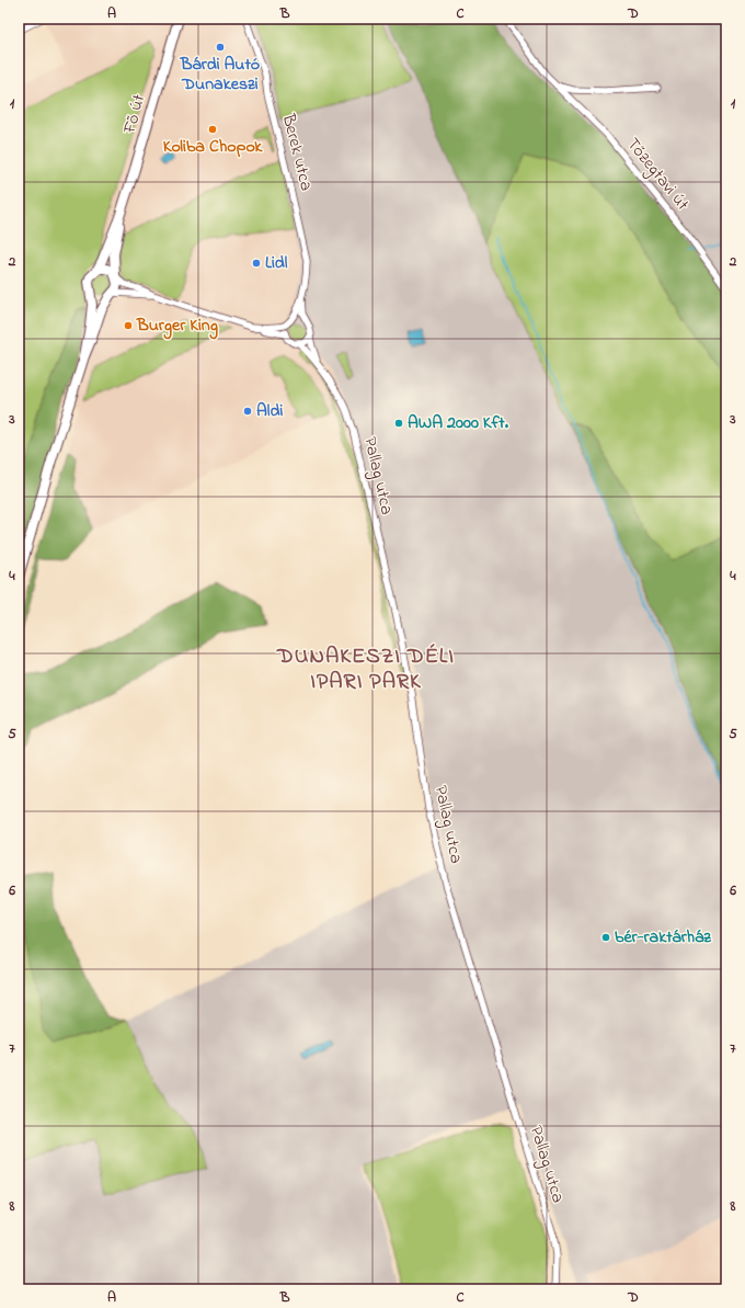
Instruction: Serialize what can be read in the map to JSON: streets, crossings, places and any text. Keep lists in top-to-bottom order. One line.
{"streets":{"main road":["Fő út"],"street":["Berek utca","Tőzegtavi út","Pallag utca"]},"crossings":[["Berek utca","Pallag utca"]],"districts":["DUNAKESZI DÉLI IPARI PARK"],"places":["Bárdi Autó Dunakeszi","Koliba Chopok","Lidl","Burger King","Aldi","AWA 2000 Kft.","bér-raktárház"],"grid":{"columns":["A","B","C","D"],"rows":["1","2","3","4","5","6","7","8"]}}
